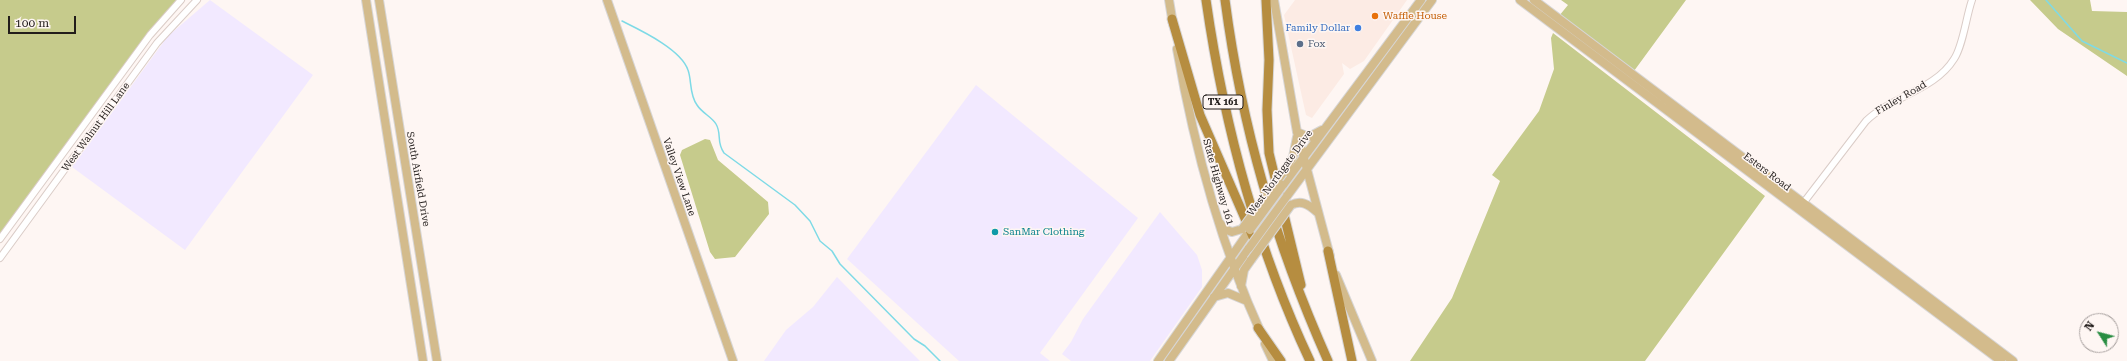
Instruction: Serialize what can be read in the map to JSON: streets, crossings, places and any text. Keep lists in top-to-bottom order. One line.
{"streets":{"highway":["TX 161"],"main road":["Esters Road","West Northgate Drive","Valley View Lane","South Airfield Drive","State Highway 161"],"street":["Finley Road","West Walnut Hill Lane"]},"crossings":[["Finley Road","Esters Road"],["West Northgate Drive","State Highway 161"]],"places":["Waffle House","Family Dollar","Fox","SanMar Clothing"],"scale_bar":"100 m","north":"top left"}
